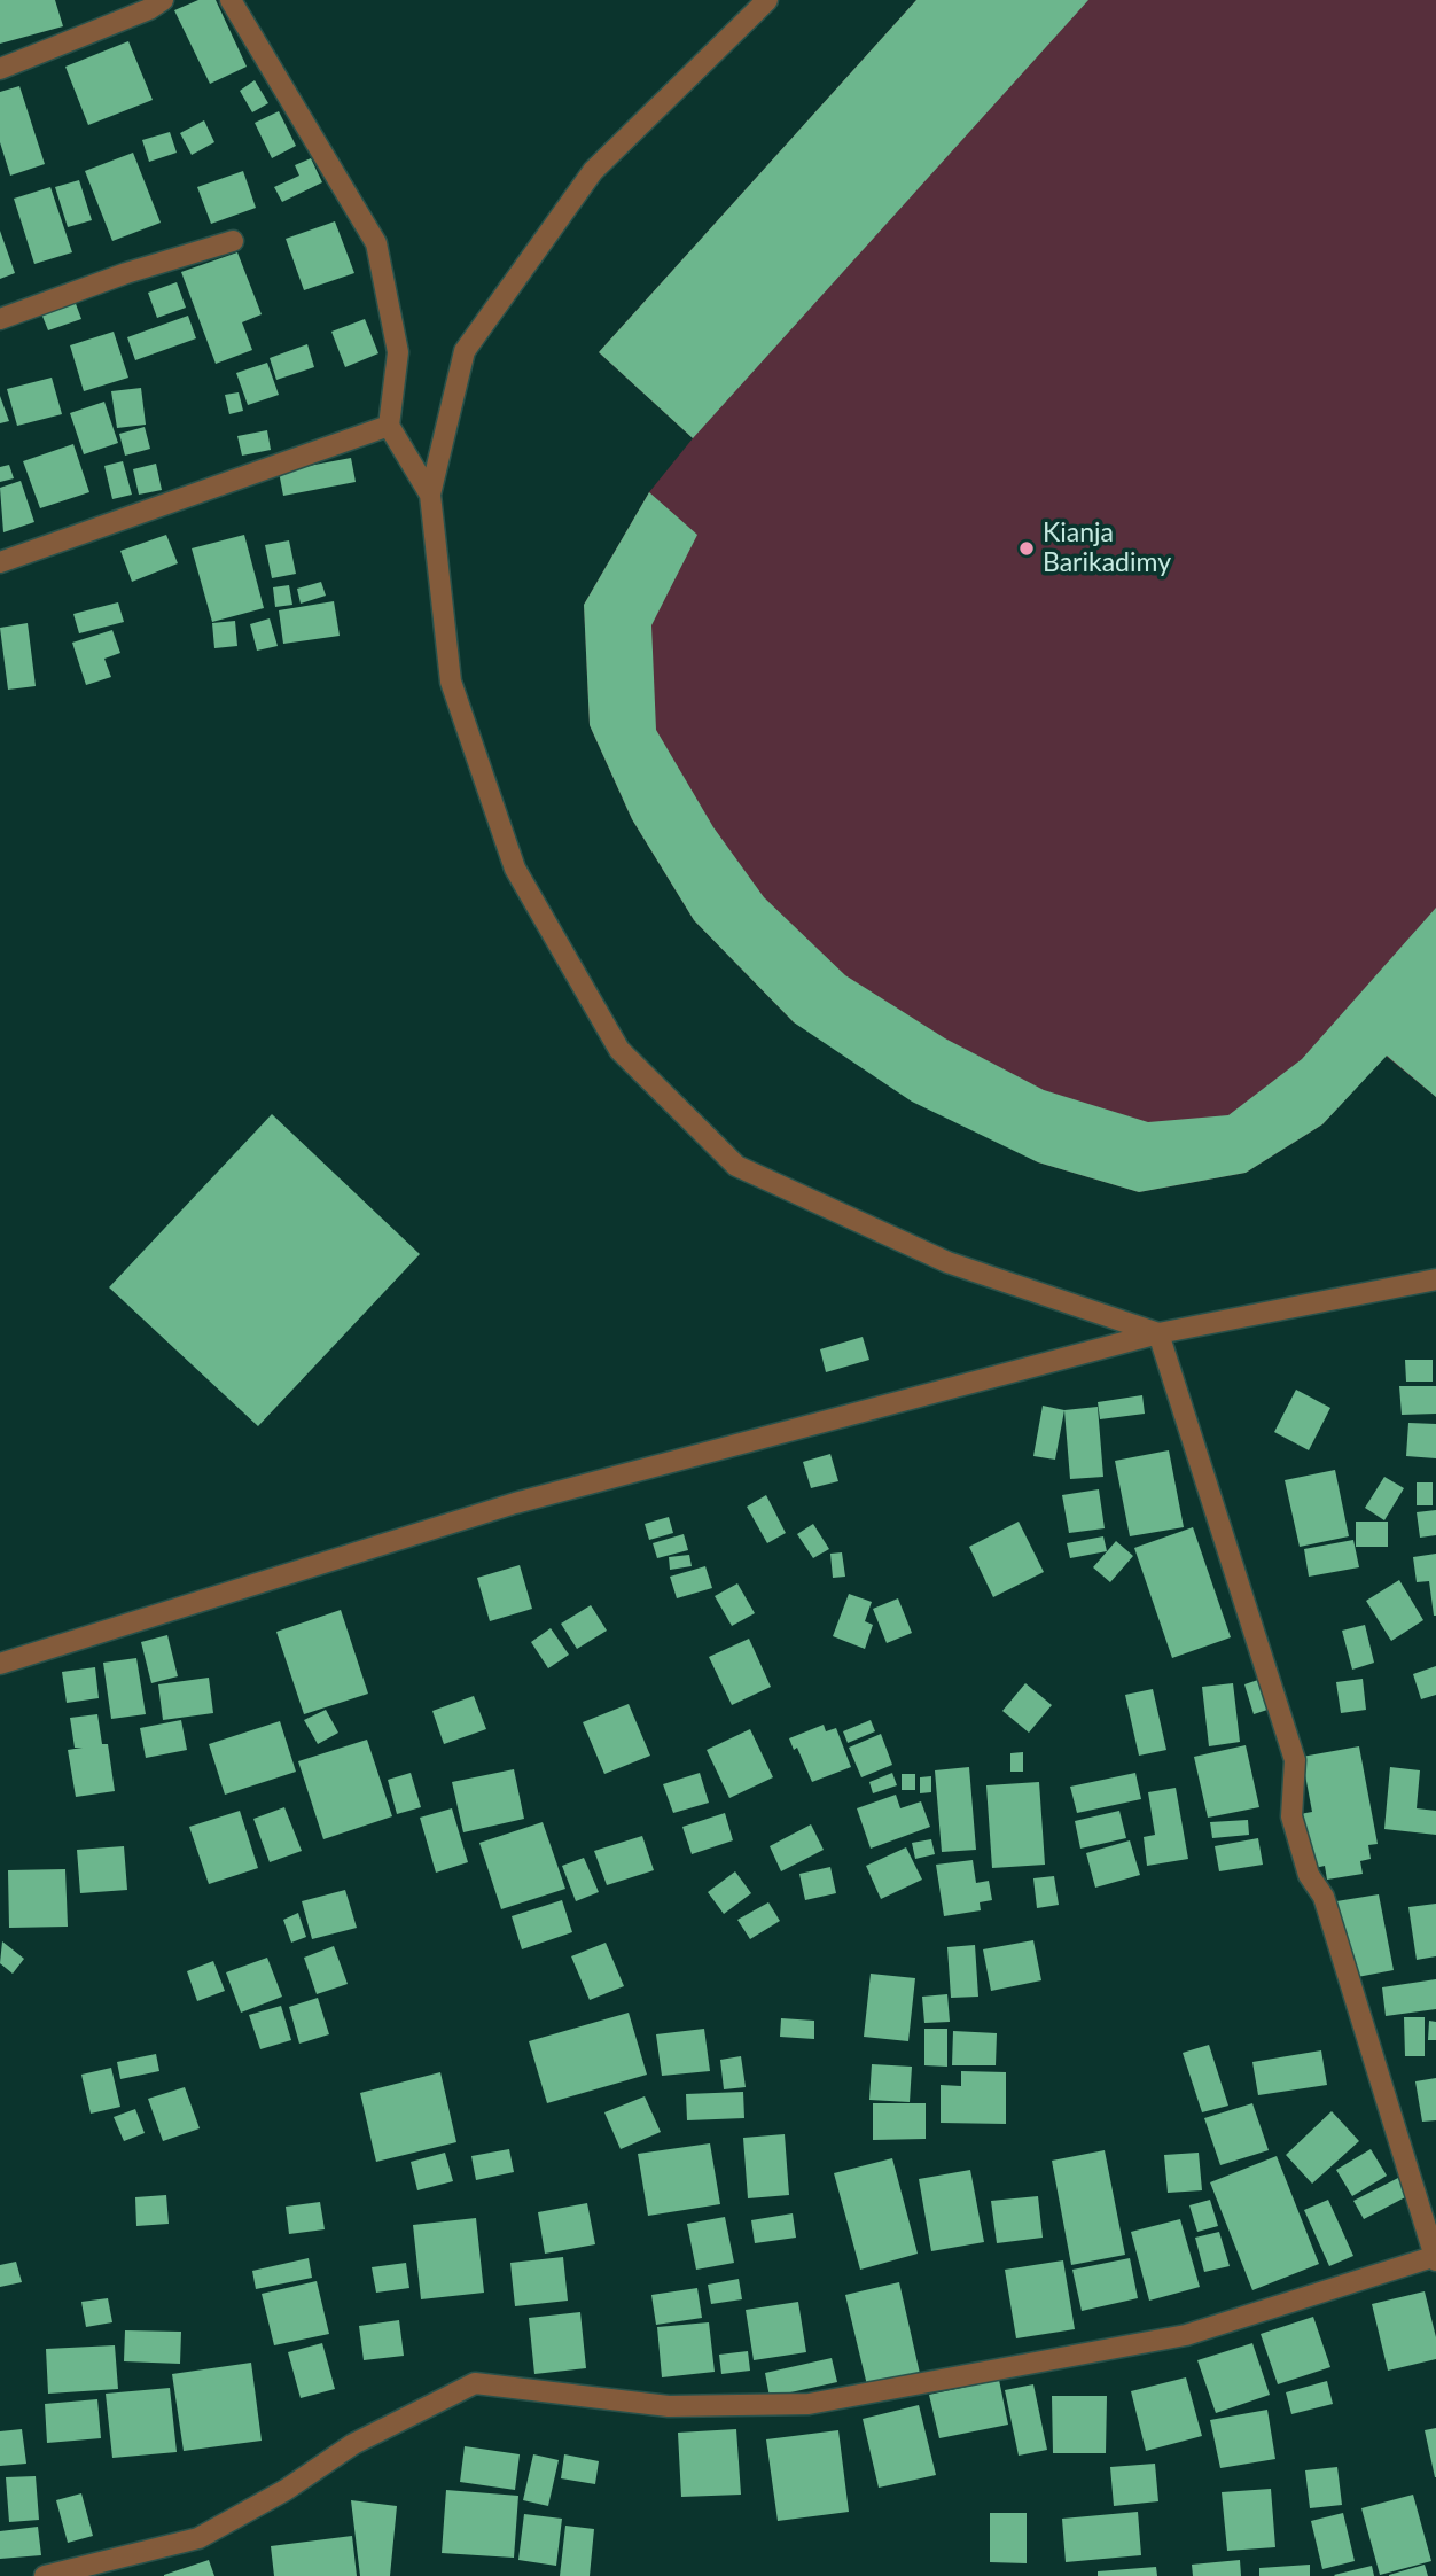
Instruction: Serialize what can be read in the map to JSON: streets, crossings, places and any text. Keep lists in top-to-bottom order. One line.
{"places":["Kianja Barikadimy"]}
